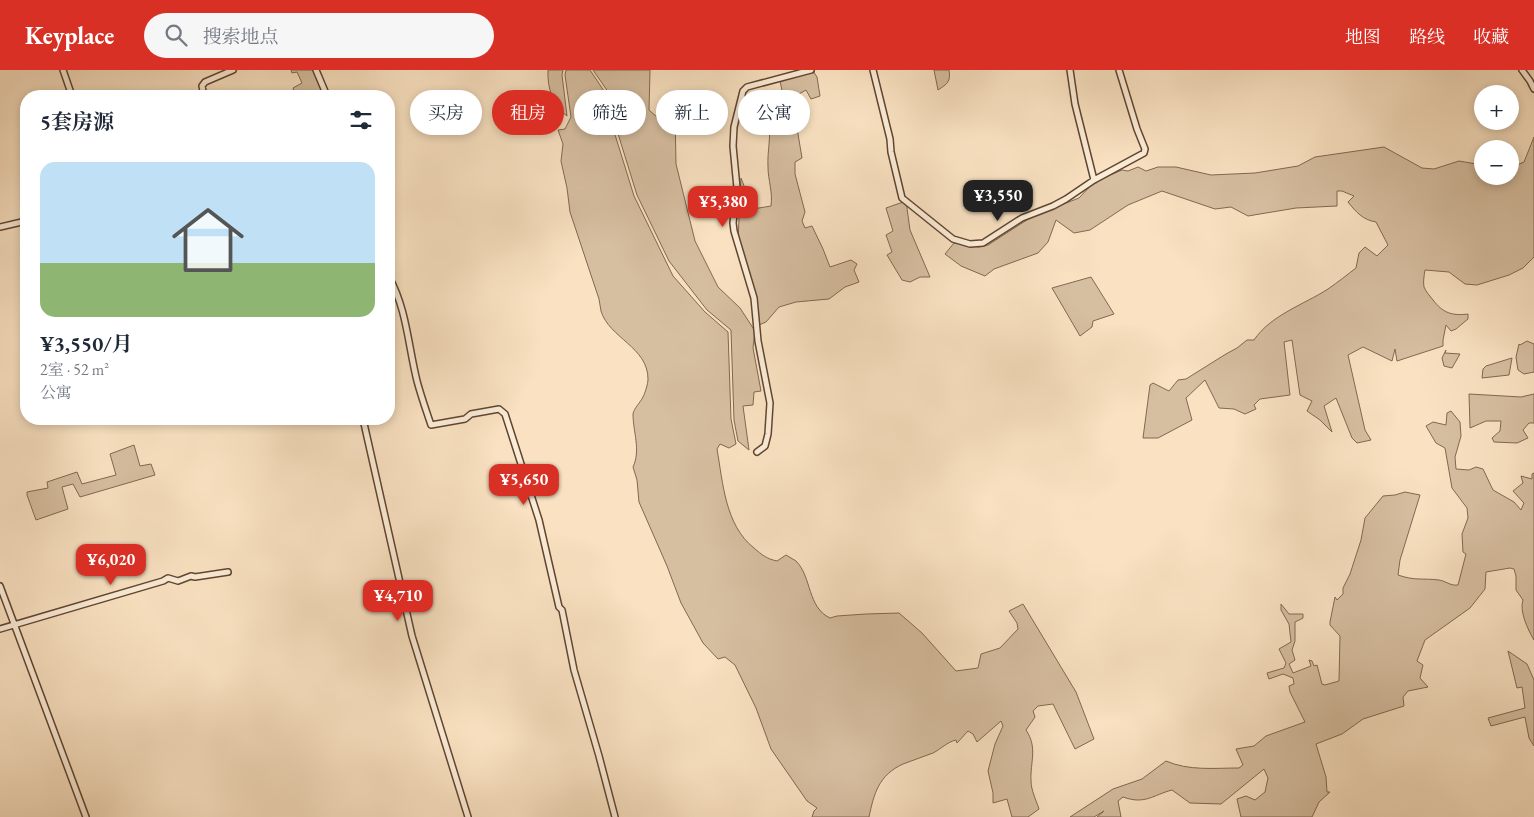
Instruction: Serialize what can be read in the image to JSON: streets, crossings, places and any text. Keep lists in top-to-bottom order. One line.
{"page":{"header":"Keyplace","search":"搜索地点","nav":["地图","路线","收藏"],"map_buttons":["+","−"],"chip":["买房","租房","筛选","新上","公寓"],"heading":"5套房源","list":[{"name":"¥3,550/月","note":"2室 · 52 m² · 公寓"}],"price":["¥3,550","¥5,380","¥5,650","¥6,020","¥4,710"]}}
